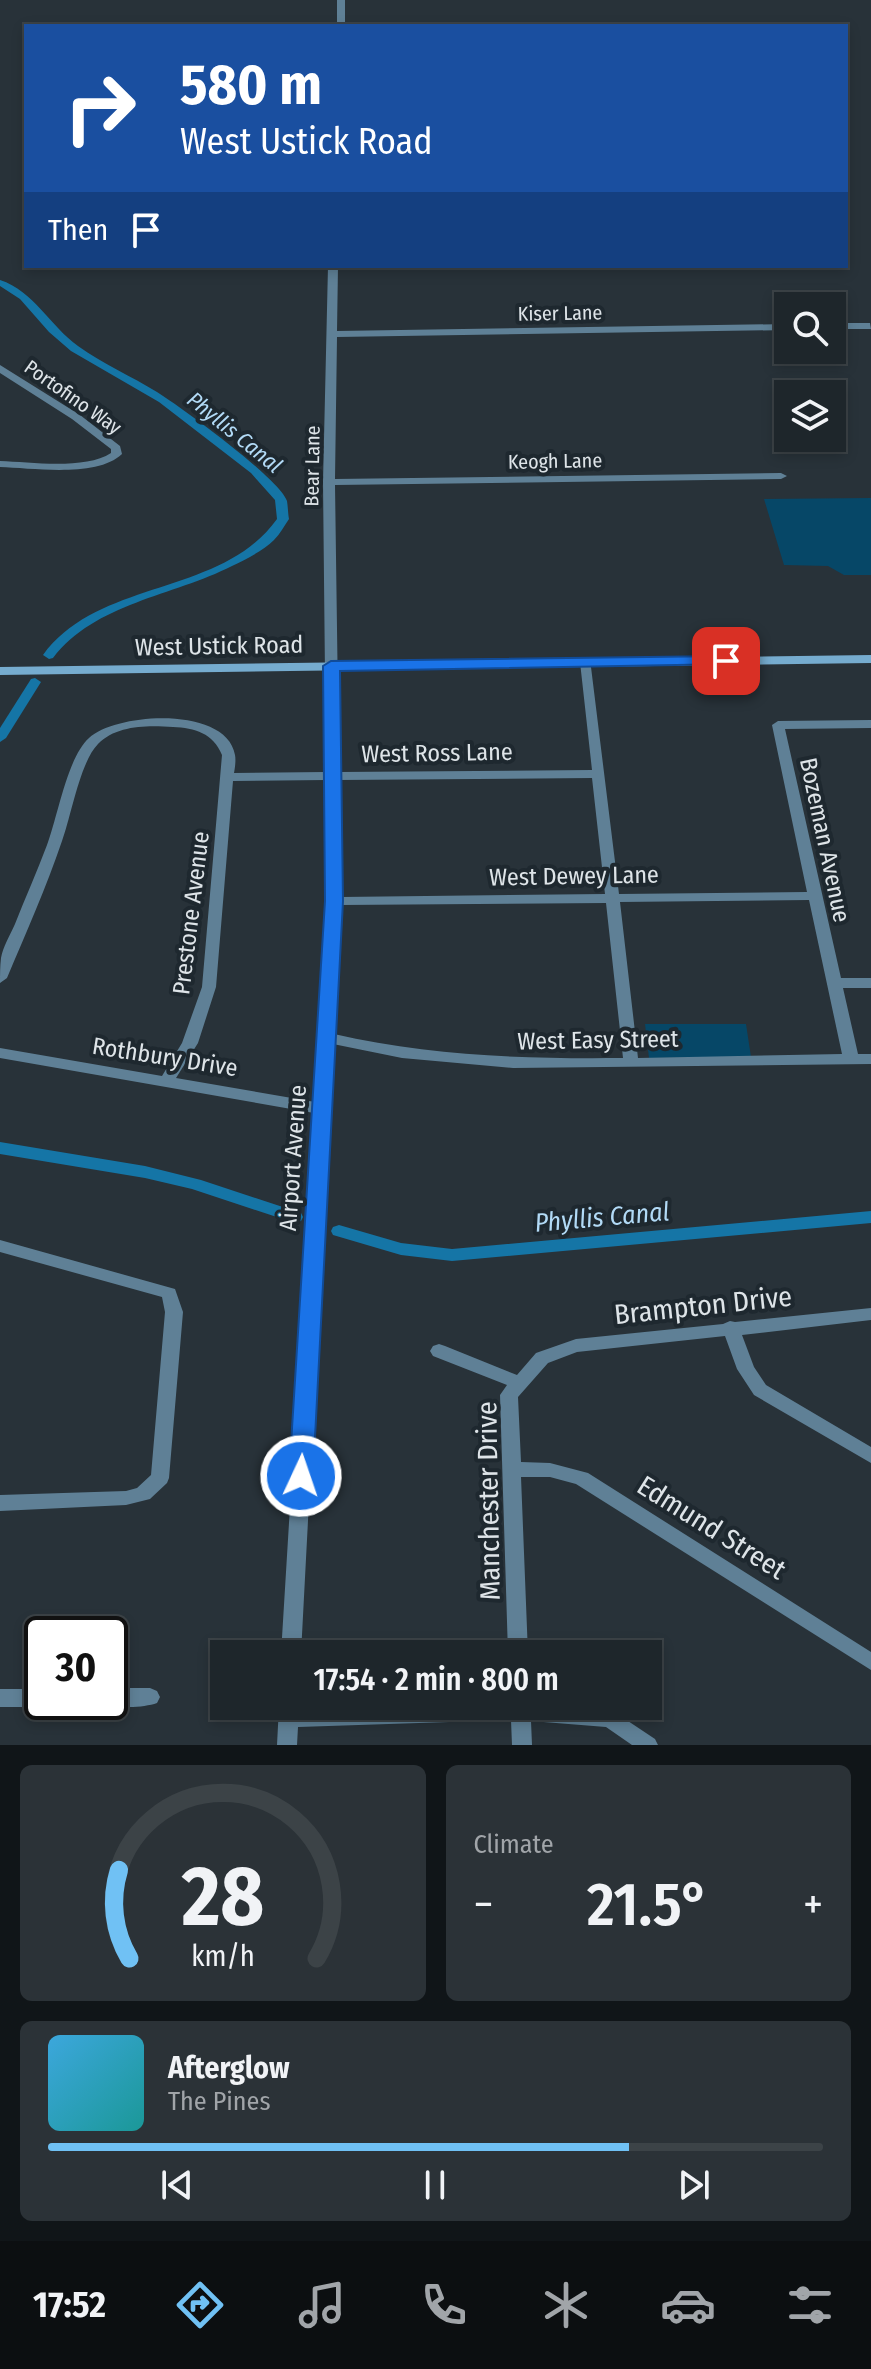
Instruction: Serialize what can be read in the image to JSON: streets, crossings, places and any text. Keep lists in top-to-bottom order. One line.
{"streets":{"main road":["West Ustick Road"],"street":["Kiser Lane","Portofino Way","Keogh Lane","Bear Lane","West Ross Lane","Bozeman Avenue","West Dewey Lane","Prestone Avenue","West Easy Street","Rothbury Drive","Airport Avenue","Brampton Drive","Manchester Drive","Edmund Street"]},"crossings":[["Kiser Lane","Bear Lane"],["Keogh Lane","Bear Lane"],["Bear Lane","West Ustick Road"],["Bear Lane","Airport Avenue"],["West Ustick Road","Airport Avenue"],["West Ross Lane","Prestone Avenue"],["West Ross Lane","Airport Avenue"],["Bozeman Avenue","West Dewey Lane"],["Bozeman Avenue","West Easy Street"],["West Dewey Lane","Airport Avenue"],["Prestone Avenue","Rothbury Drive"],["West Easy Street","Airport Avenue"],["Rothbury Drive","Airport Avenue"],["Brampton Drive","Manchester Drive"],["Manchester Drive","Edmund Street"]],"water":["Phyllis Canal"],"page":{"turn":["580 m","West Ustick Road"],"then":"Then","limit":"30","trip":"17:54 · 2 min · 800 m","tile":"Climate","heat":["−","21.5°","+"],"song":["Afterglow","The Pines"],"tabs":"17:52","gauge":["28","km/h"]}}
